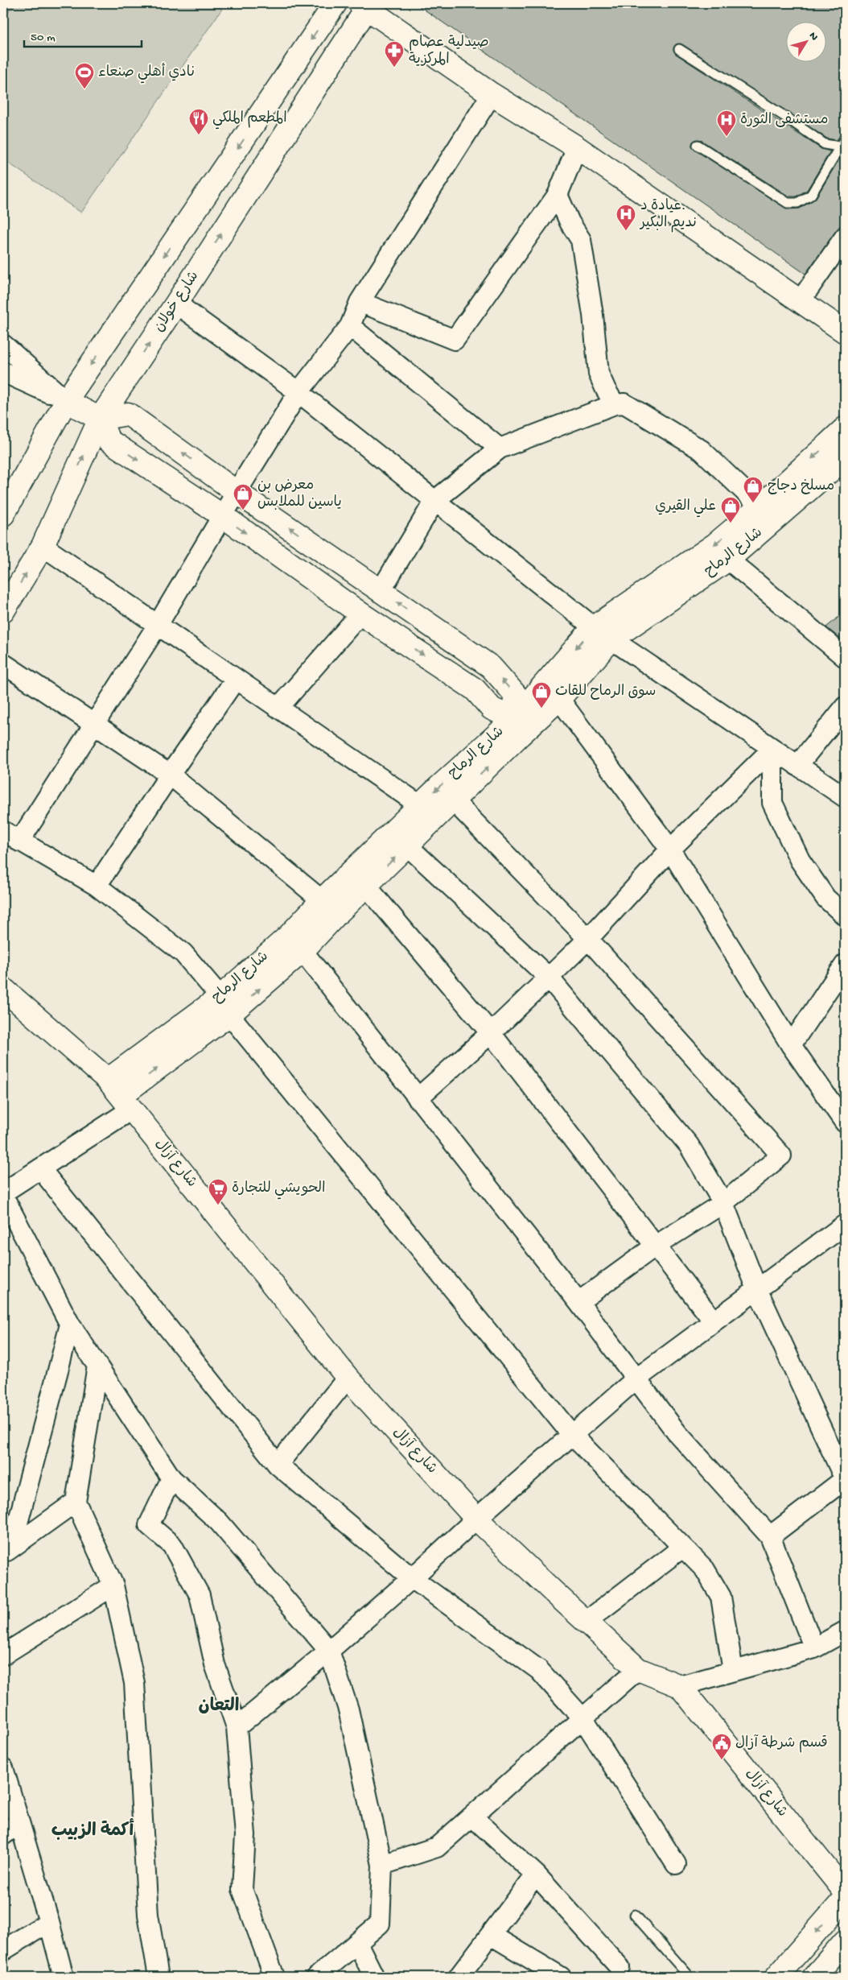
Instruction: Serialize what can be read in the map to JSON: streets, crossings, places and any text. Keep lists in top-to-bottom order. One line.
{"streets":{"street":["شارع خولان","شارع الرماح","شارع آزال"]},"crossings":[["شارع الرماح","شارع آزال"]],"districts":["التعان","أكمة الزبيب"],"places":{"pharmacy":["صيدلية عصام المركزية"],"sports":["نادي أهلي صنعاء"],"restaurant":["المطعم الملكي"],"hospital":["مستشفى الثورة","عيادة د. نديم البكير"],"shop":["مسلخ دجاج","معرض بن ياسين للملابس","علي القيري","سوق الرماح للقات"],"supermarket":["الحويشي للتجارة"],"public building":["قسم شرطة آزال"]},"scale_bar":"50 m","north":"top right"}
